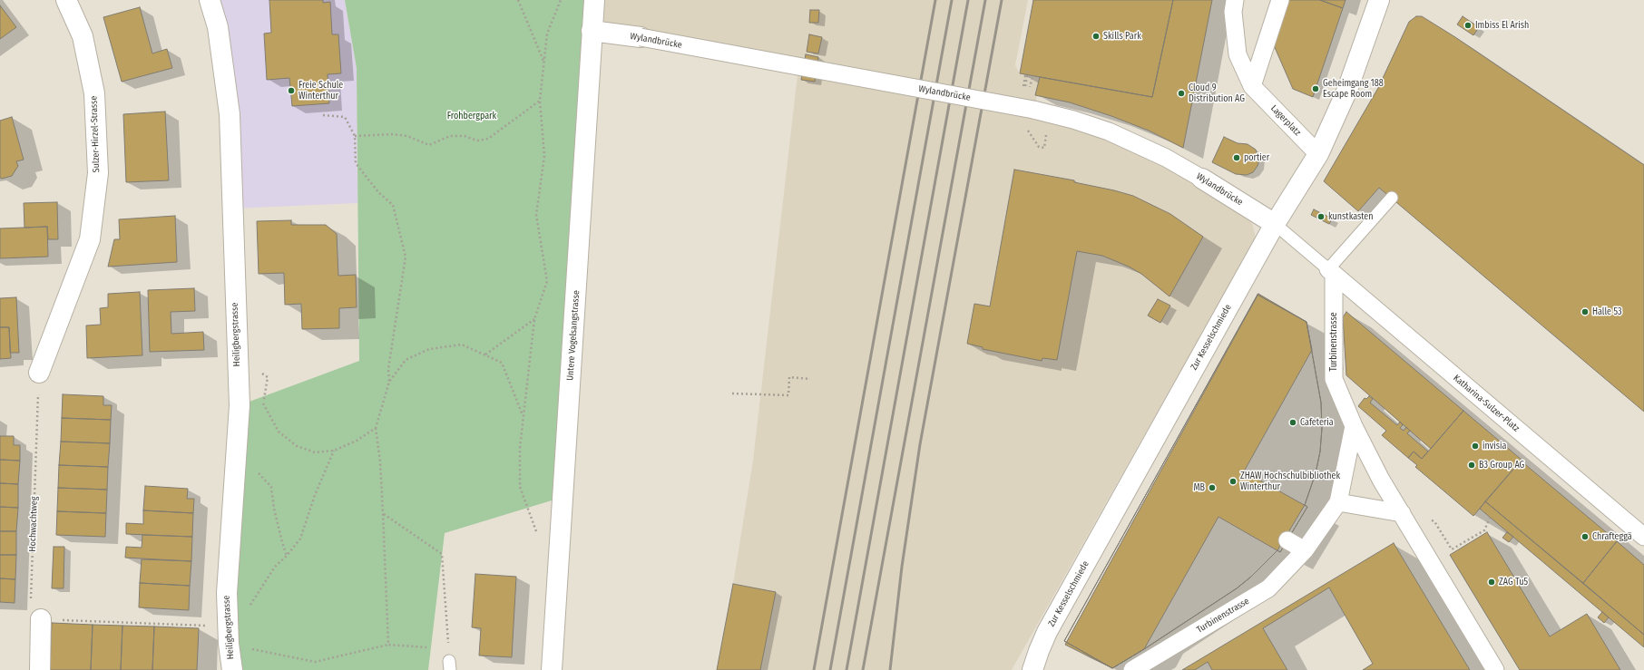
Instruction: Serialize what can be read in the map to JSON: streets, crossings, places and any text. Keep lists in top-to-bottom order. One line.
{"streets":{"street":["Wylandbrücke","Lagerplatz","Sulzer-Hirzel-Strasse","Heiligbergstrasse","Untere Vogelsangstrasse","Zur Kesselschmiede","Turbinenstrasse","Katharina-Sulzer-Platz"],"path":["Hochwachtweg"]},"crossings":[["Wylandbrücke","Untere Vogelsangstrasse"],["Wylandbrücke","Zur Kesselschmiede"],["Wylandbrücke","Katharina-Sulzer-Platz"],["Lagerplatz","Zur Kesselschmiede"],["Sulzer-Hirzel-Strasse","Hochwachtweg"],["Zur Kesselschmiede","Katharina-Sulzer-Platz"],["Turbinenstrasse","Katharina-Sulzer-Platz"]],"parks":["Frohbergpark"],"places":["Imbiss El Arish","Skills Park","Geheimgang 188 Escape Room","Freie Schule Winterthur","Cloud 9 Distribution AG","portier","kunstkasten","Halle 53","Cafeteria","invisia","B3 Group AG","ZHAW Hochschulbibliothek Winterthur","MB","Chrafteggä","ZAG Tu5"]}
